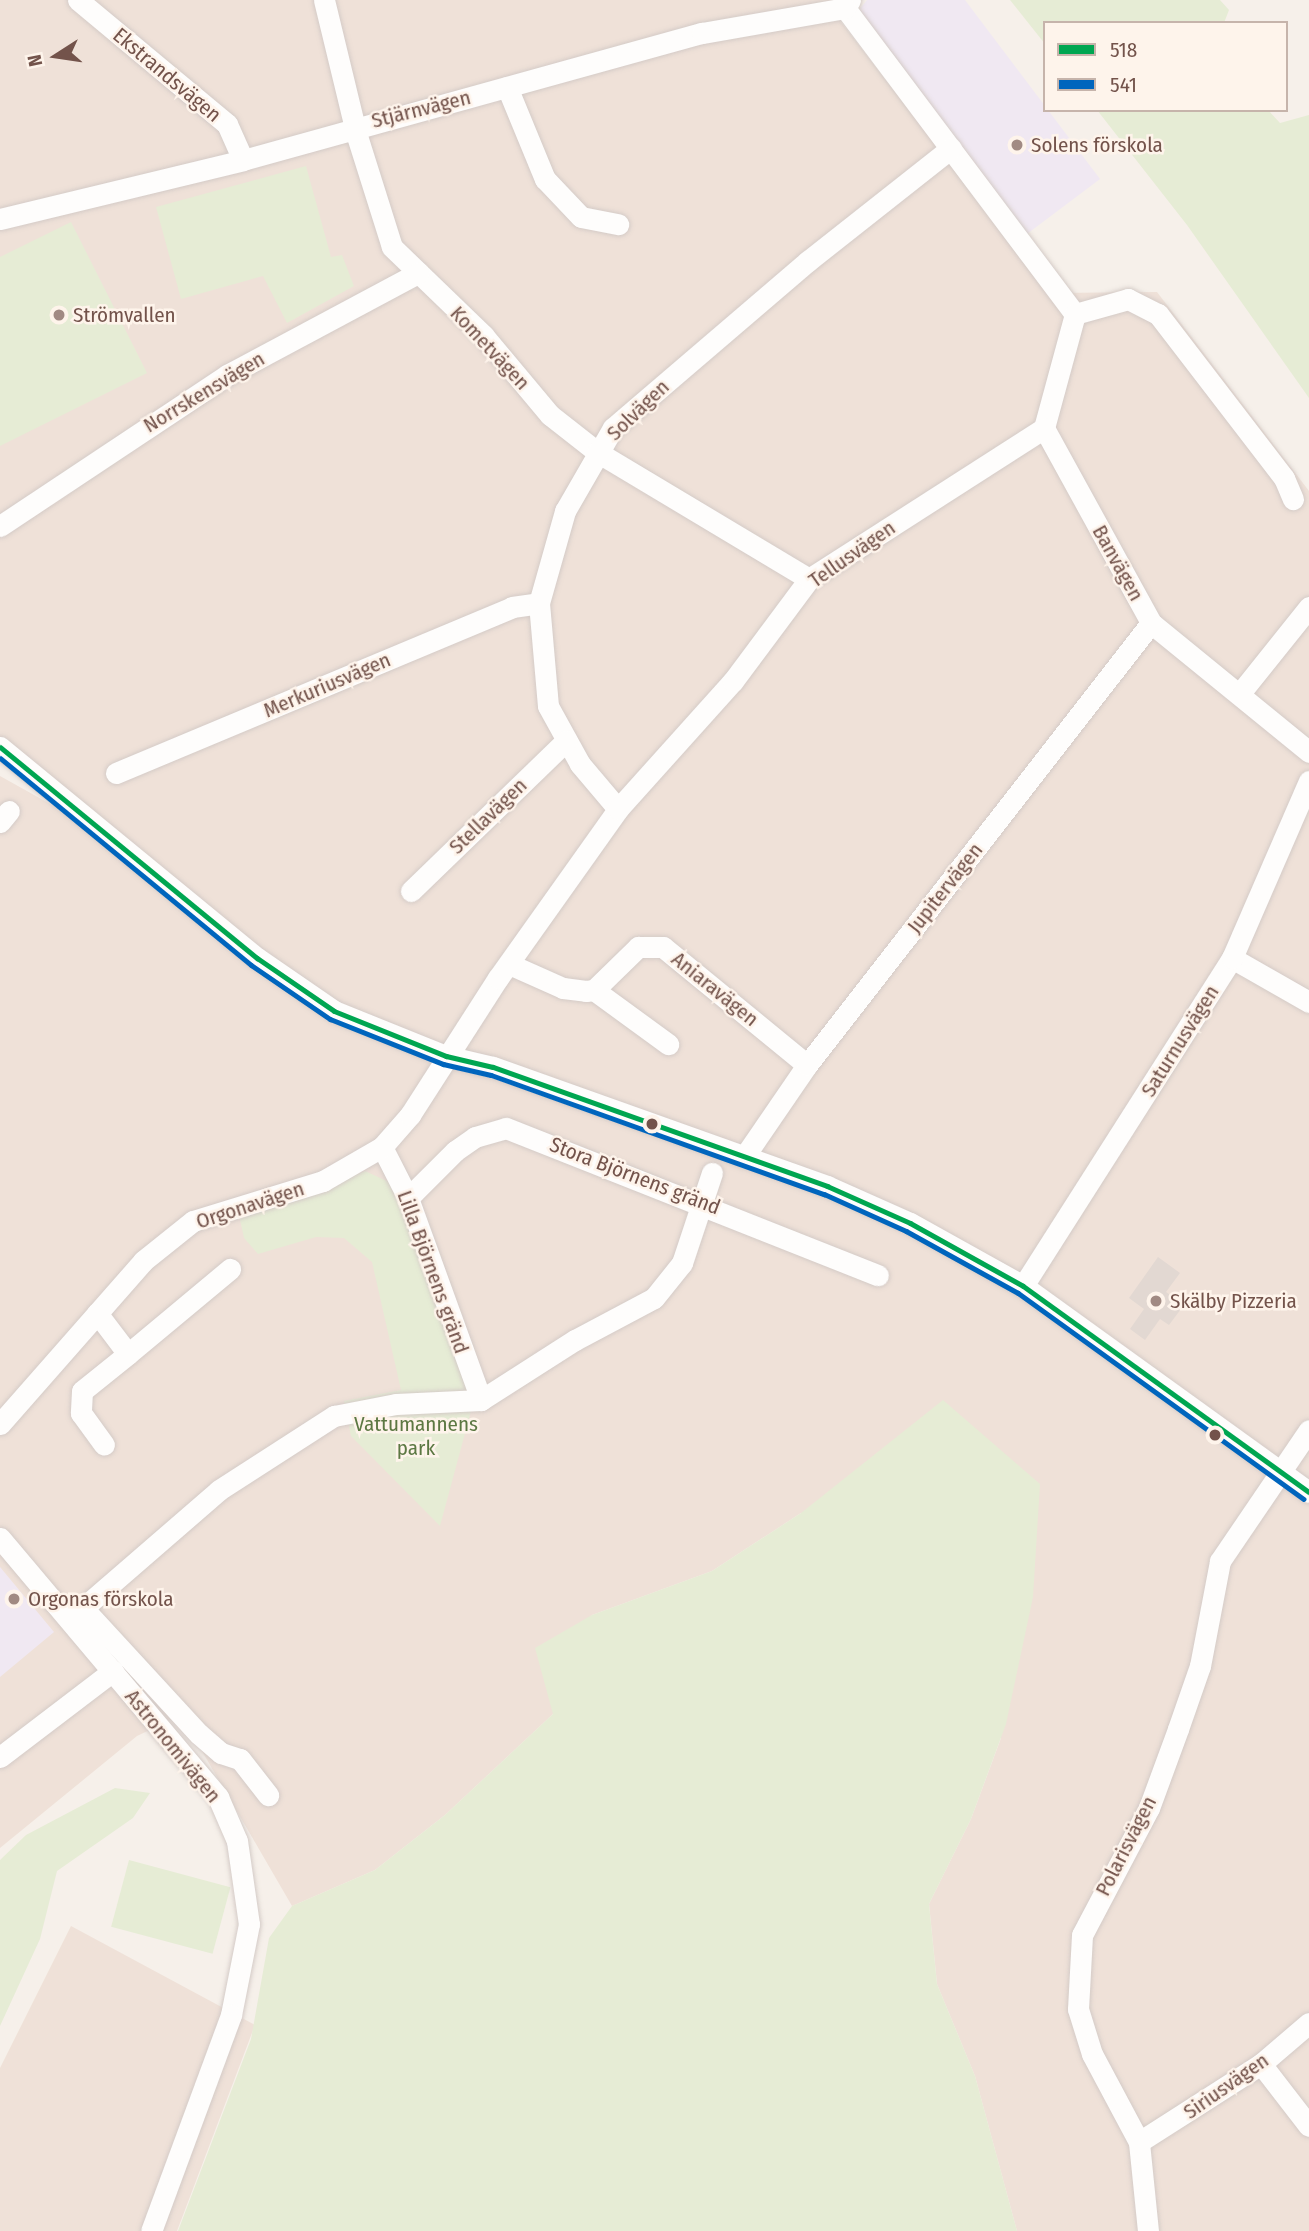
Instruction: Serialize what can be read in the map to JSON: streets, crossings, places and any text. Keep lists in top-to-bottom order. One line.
{"streets":{"street":["Ekstrandsvägen","Stjärnvägen","Kometvägen","Norrskensvägen","Solvägen","Tellusvägen","Banvägen","Merkuriusvägen","Stellavägen","Jupitervägen","Aniaravägen","Saturnusvägen","Stora Björnens gränd","Orgonavägen","Lilla Björnens gränd","Astronomivägen","Polarisvägen","Siriusvägen"]},"crossings":[["Ekstrandsvägen","Stjärnvägen"],["Stjärnvägen","Kometvägen"],["Kometvägen","Norrskensvägen"],["Kometvägen","Solvägen"],["Kometvägen","Tellusvägen"],["Solvägen","Tellusvägen"],["Solvägen","Merkuriusvägen"],["Solvägen","Stellavägen"],["Tellusvägen","Banvägen"],["Tellusvägen","Orgonavägen"],["Banvägen","Jupitervägen"],["Jupitervägen","Aniaravägen"],["Stora Björnens gränd","Lilla Björnens gränd"],["Orgonavägen","Lilla Björnens gränd"],["Polarisvägen","Siriusvägen"]],"parks":["Vattumannens park"],"places":["Solens förskola","Strömvallen","Skälby Pizzeria","Orgonas förskola"],"lines":["transit line 518","transit line 541"],"legend":["518","541"],"north":"left"}
